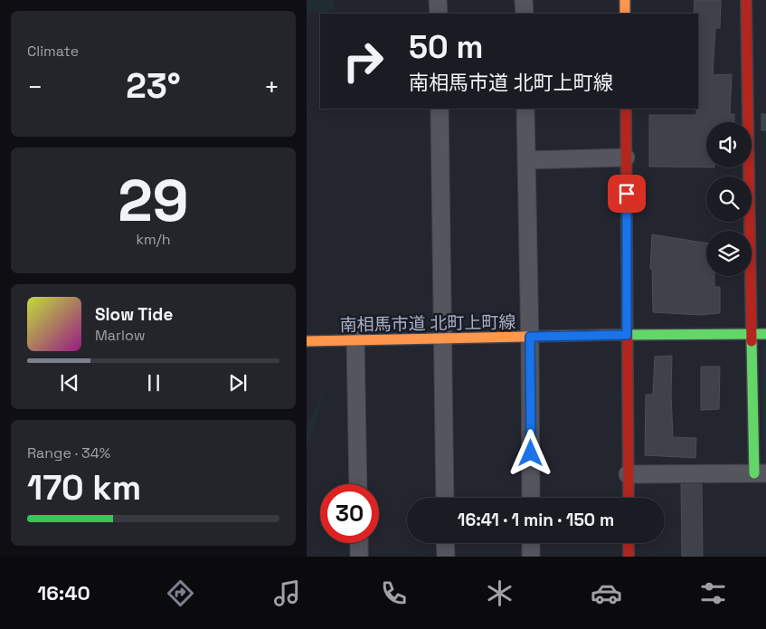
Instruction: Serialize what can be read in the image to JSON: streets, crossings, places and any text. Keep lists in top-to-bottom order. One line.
{"streets":{"street":["南相馬市道 北町上町線"]},"page":{"tile":["Climate",["29","km/h"],["Range · 34%","170 km"]],"turn":["50 m","南相馬市道 北町上町線"],"heat":["−","23°","+"],"song":["Slow Tide","Marlow"],"limit":"30","trip":"16:41 · 1 min · 150 m","tabs":"16:40"}}
